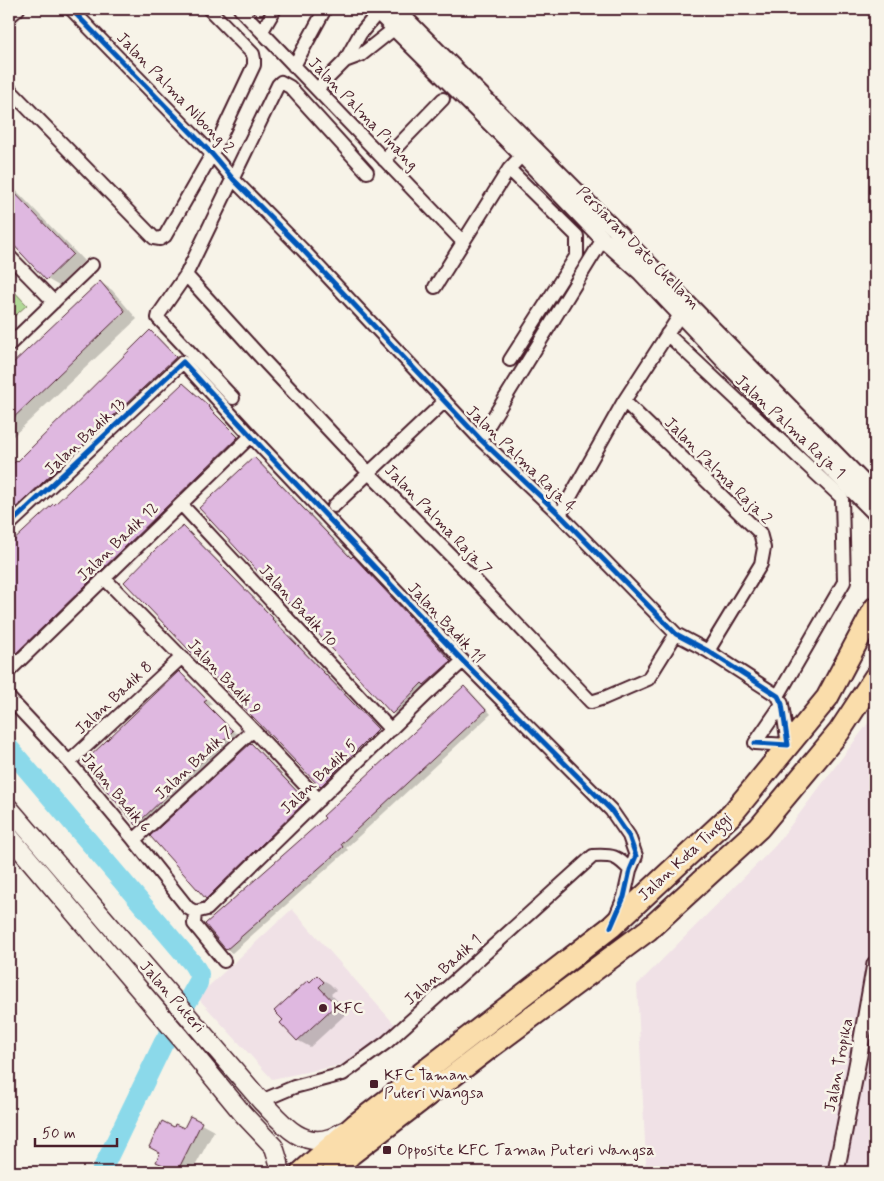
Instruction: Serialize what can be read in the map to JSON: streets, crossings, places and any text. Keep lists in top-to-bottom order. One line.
{"streets":{"highway":["Jalan Kota Tinggi"],"main road":["Jalan Puteri"],"street":["Jalan Palma Nibong 2","Jalan Palma Pinang","Persiaran Dato Chellam","Jalan Palma Raja 1","Jalan Badik 13","Jalan Palma Raja 4","Jalan Palma Raja 2","Jalan Palma Raja 7","Jalan Badik 12","Jalan Badik 10","Jalan Badik 11","Jalan Badik 9","Jalan Badik 8","Jalan Badik 7","Jalan Badik 5","Jalan Badik 6","Jalan Badik 1","Jalan Tropika"]},"crossings":[["Jalan Palma Nibong 2","Jalan Palma Raja 4"],["Jalan Palma Raja 1","Jalan Palma Raja 4"],["Jalan Palma Raja 1","Jalan Kota Tinggi"],["Jalan Badik 13","Jalan Badik 11"],["Jalan Palma Raja 4","Jalan Palma Raja 2"],["Jalan Palma Raja 4","Jalan Palma Raja 7"],["Jalan Badik 12","Jalan Badik 10"],["Jalan Badik 12","Jalan Badik 11"],["Jalan Badik 12","Jalan Badik 9"],["Jalan Badik 10","Jalan Badik 5"],["Jalan Badik 11","Jalan Badik 5"],["Jalan Badik 11","Jalan Kota Tinggi"],["Jalan Badik 11","Jalan Badik 1"],["Jalan Badik 9","Jalan Badik 8"],["Jalan Badik 9","Jalan Badik 7"],["Jalan Badik 9","Jalan Badik 5"],["Jalan Badik 8","Jalan Badik 6"],["Jalan Badik 7","Jalan Badik 6"],["Jalan Badik 5","Jalan Badik 6"],["Jalan Kota Tinggi","Jalan Puteri"],["Jalan Badik 1","Jalan Puteri"]],"places":{"other":["KFC"],"transit":["KFC Taman Puteri Wangsa","Opposite KFC Taman Puteri Wangsa"]},"scale_bar":"50 m"}
